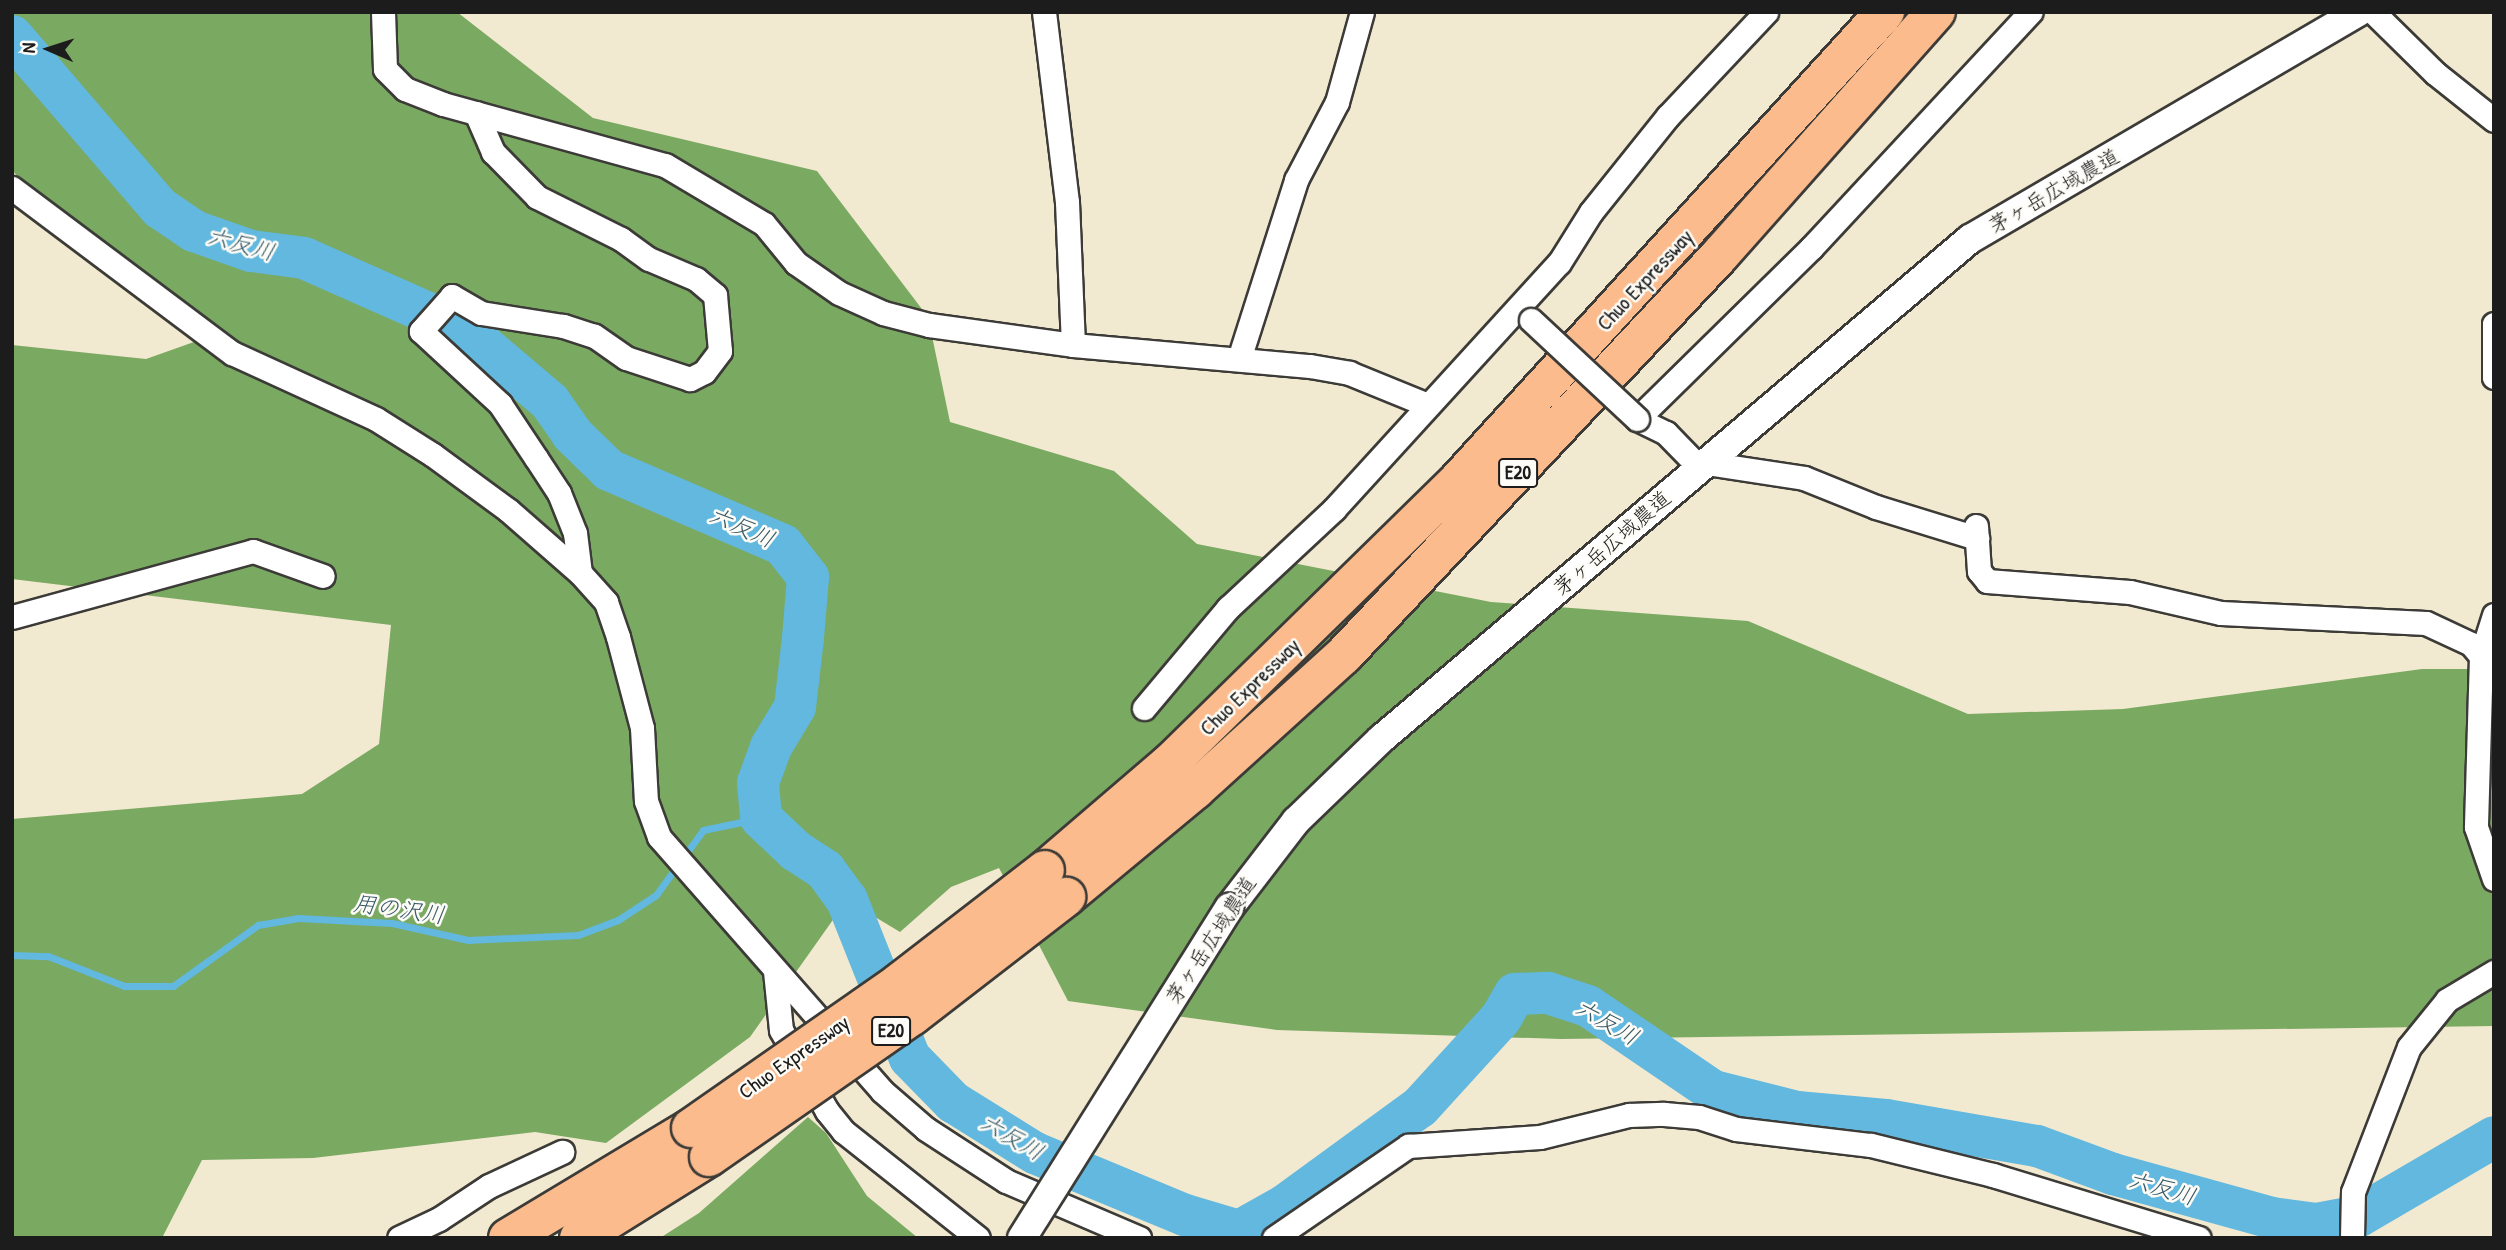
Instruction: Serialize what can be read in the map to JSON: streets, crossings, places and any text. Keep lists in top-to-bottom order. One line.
{"streets":{"highway":["Chuo Expressway","E20"],"street":["茅ヶ岳広域農道"]},"water":["六反川","用の沢川"],"north":"left"}
